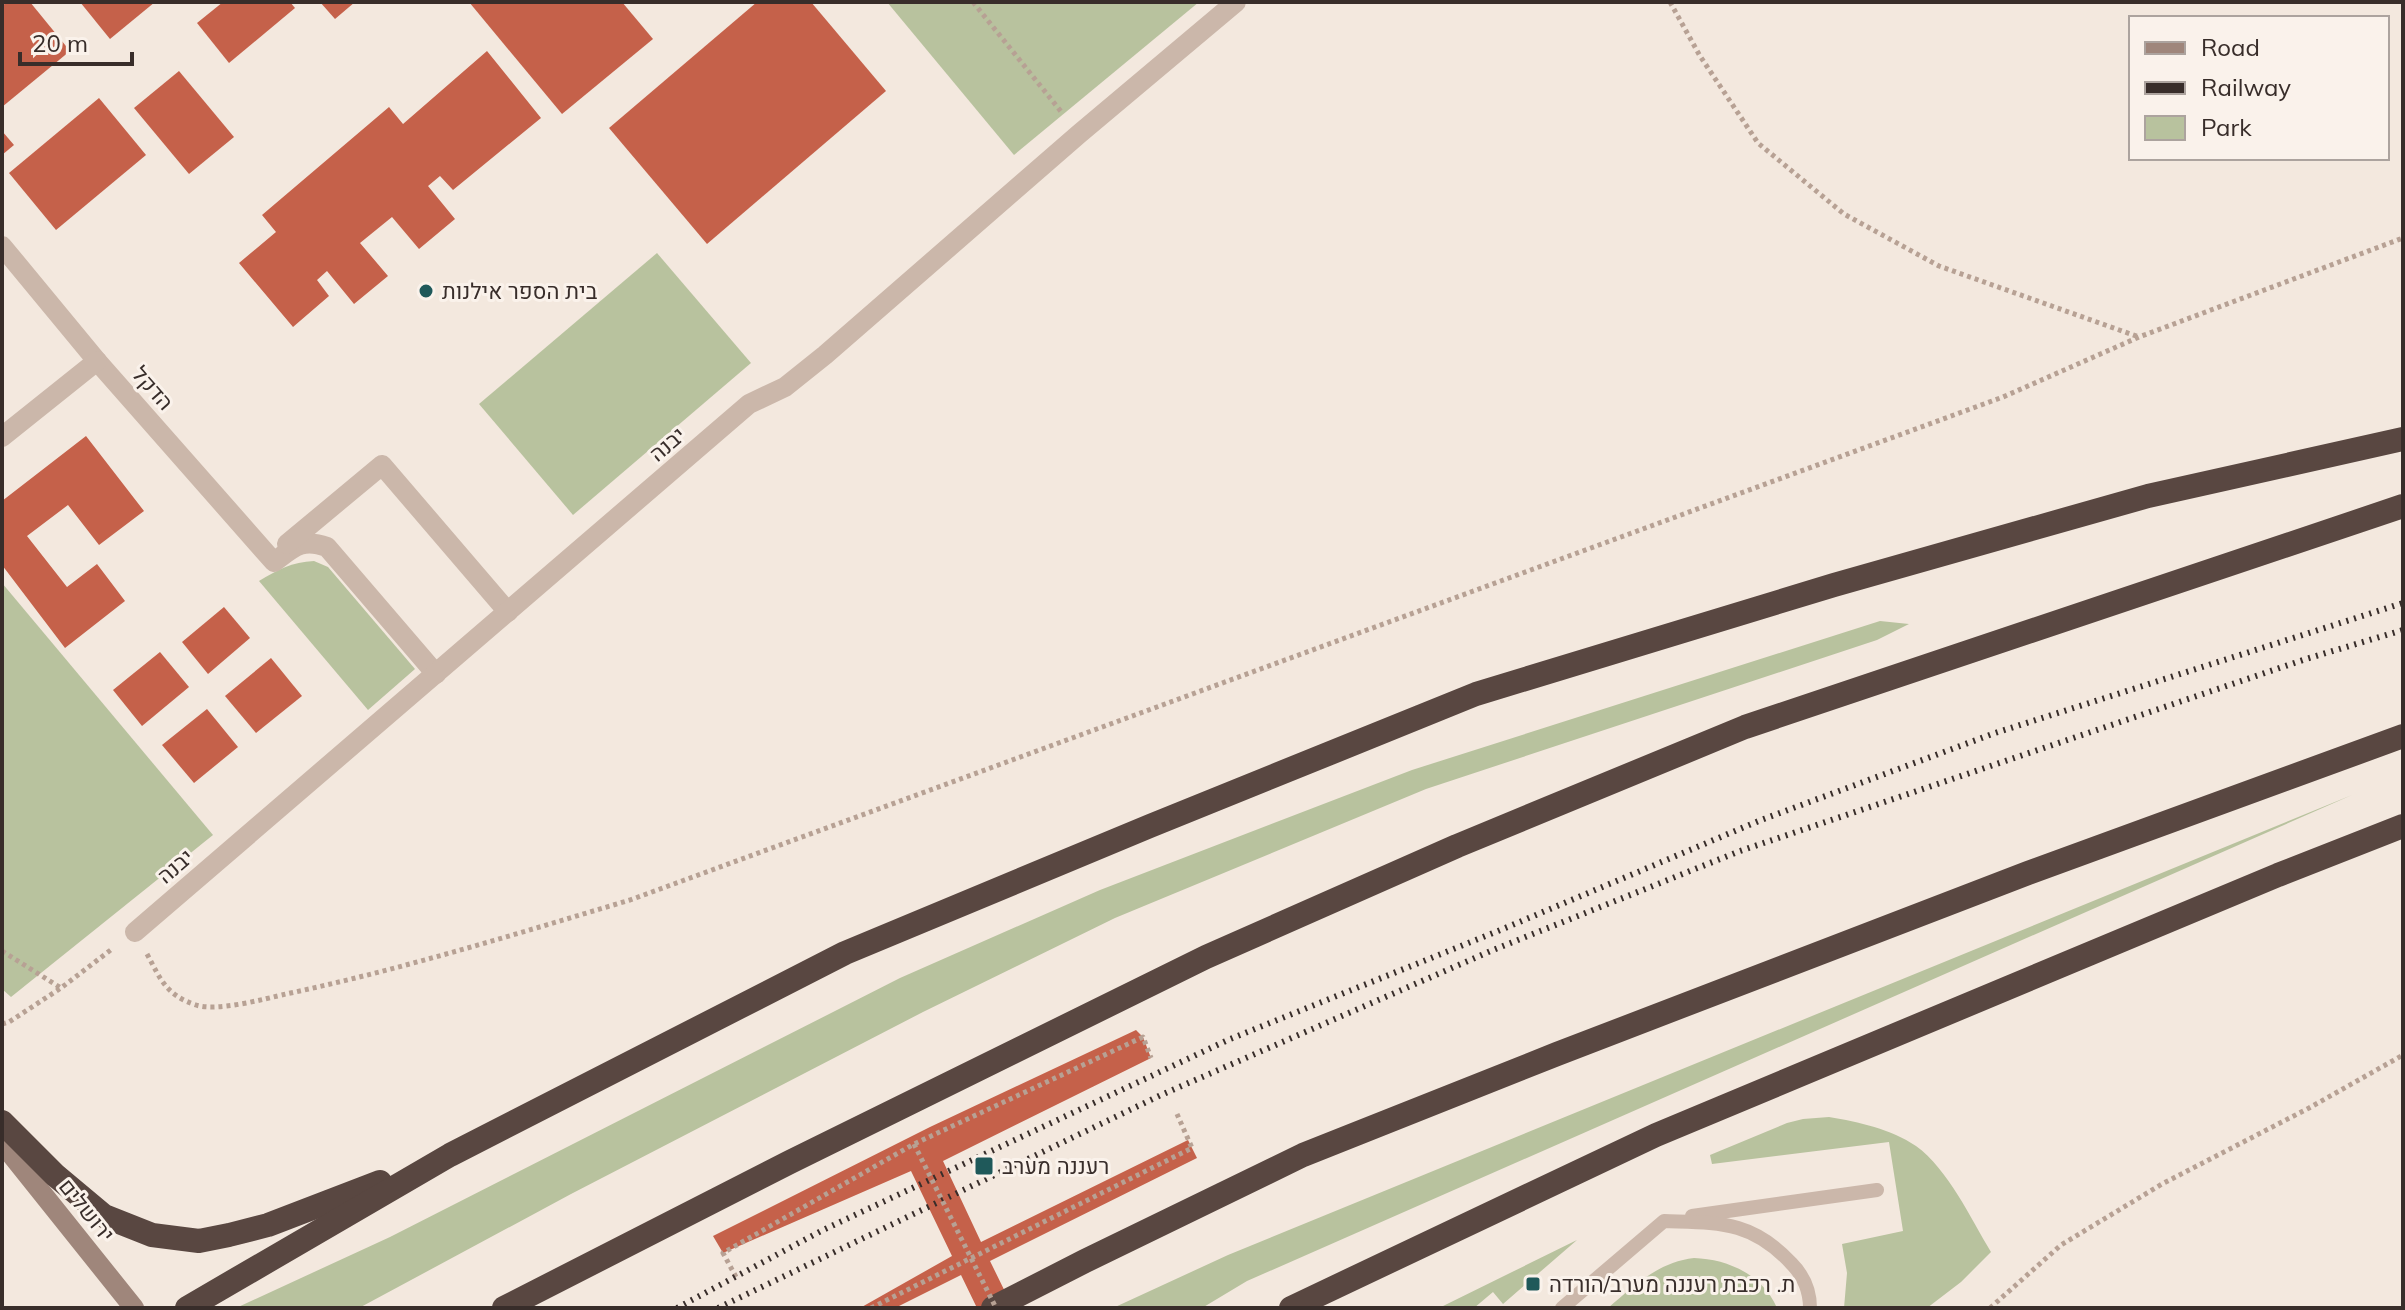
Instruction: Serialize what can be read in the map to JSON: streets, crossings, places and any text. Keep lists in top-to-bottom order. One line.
{"streets":{"main road":["ירושלים"],"street":["הדקל","יבנה"]},"places":{"other":["בית הספר אילנות"],"transit":["רעננה מערב","ת. רכבת רעננה מערב/הורדה"]},"legend":["Road","Railway","Park"],"scale_bar":"20 m"}
